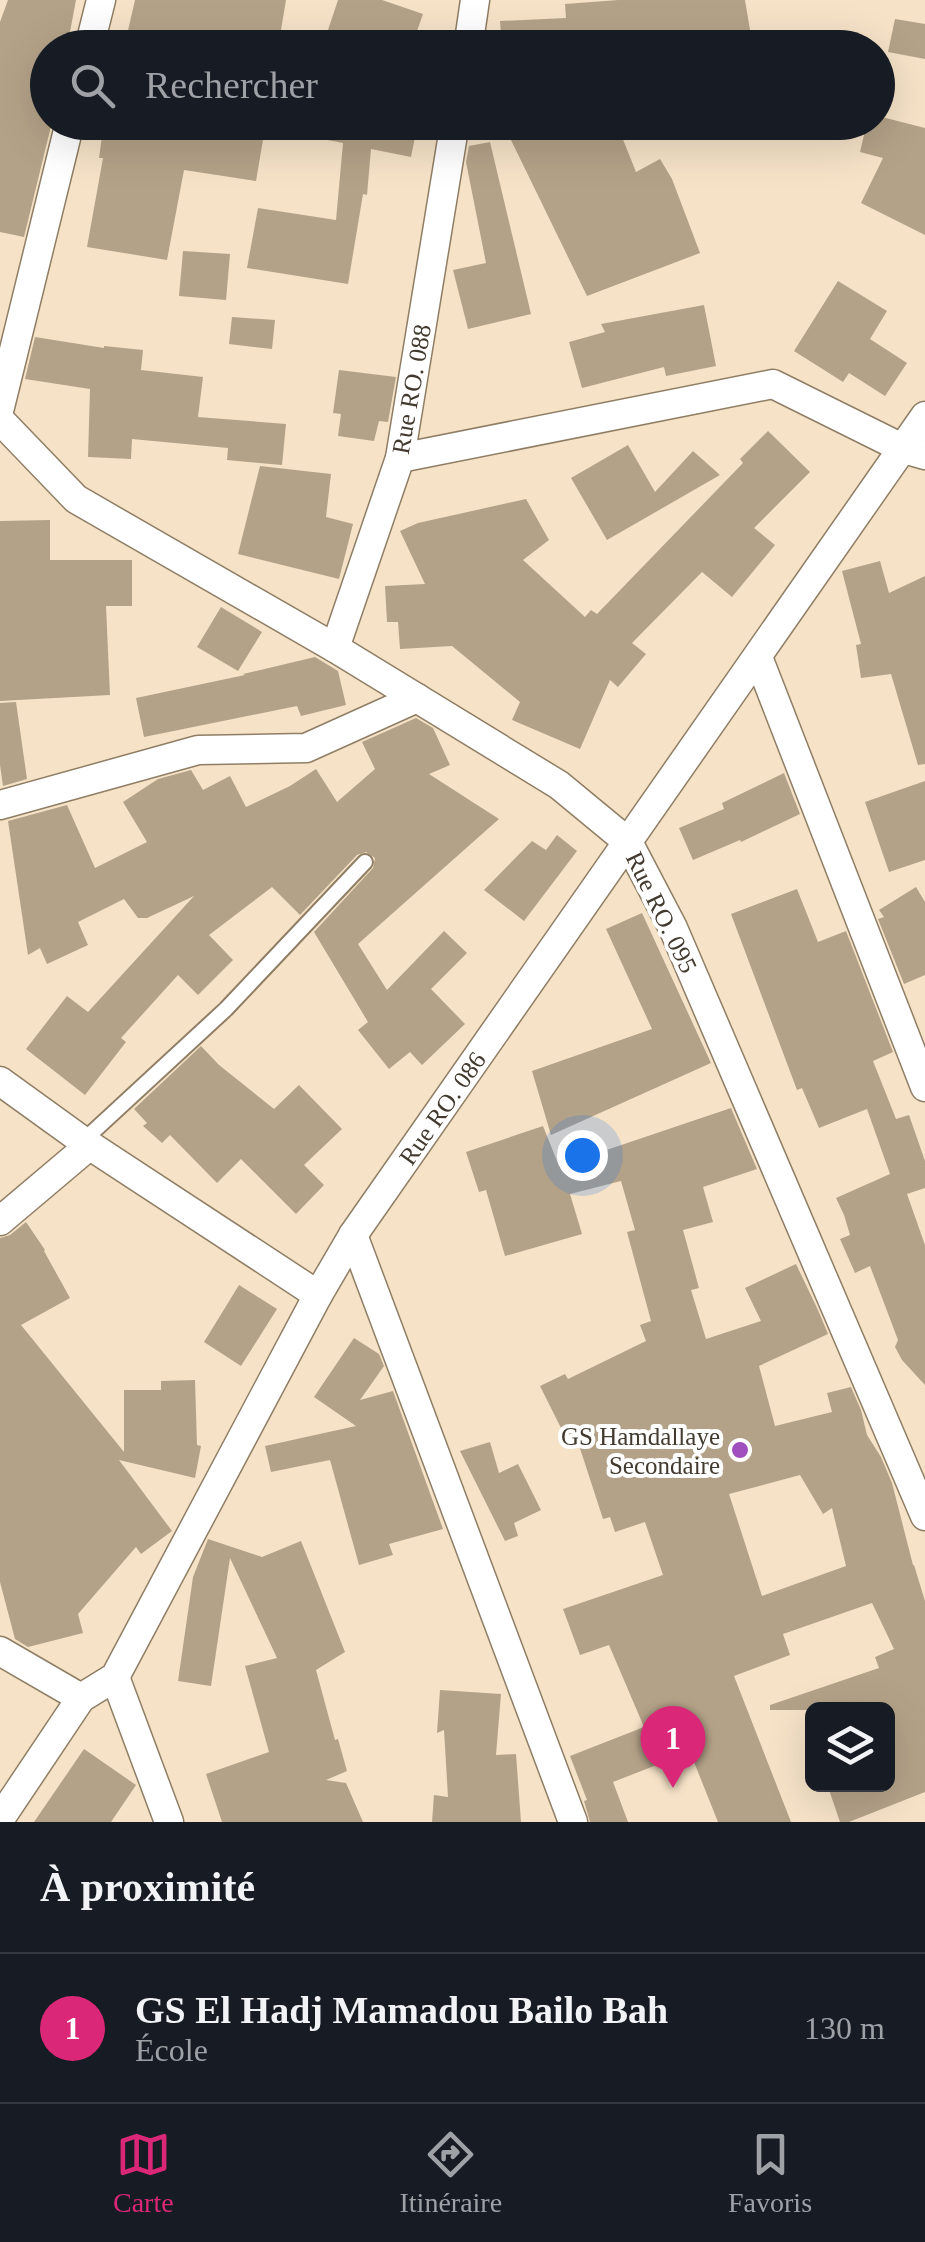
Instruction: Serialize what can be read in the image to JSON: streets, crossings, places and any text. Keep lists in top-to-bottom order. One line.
{"streets":{"street":["Rue RO. 088","Rue RO. 095","Rue RO. 086"]},"crossings":[["Rue RO. 088","Rue RO. 095"],["Rue RO. 095","Rue RO. 086"]],"places":["GS Hamdallaye Secondaire"],"page":{"search":"Rechercher","pins":"1","heading":"À proximité","list":[{"mark":"1","name":"GS El Hadj Mamadou Bailo Bah","note":"École","value":"130 m"}],"nav":["Carte","Itinéraire","Favoris"]}}
